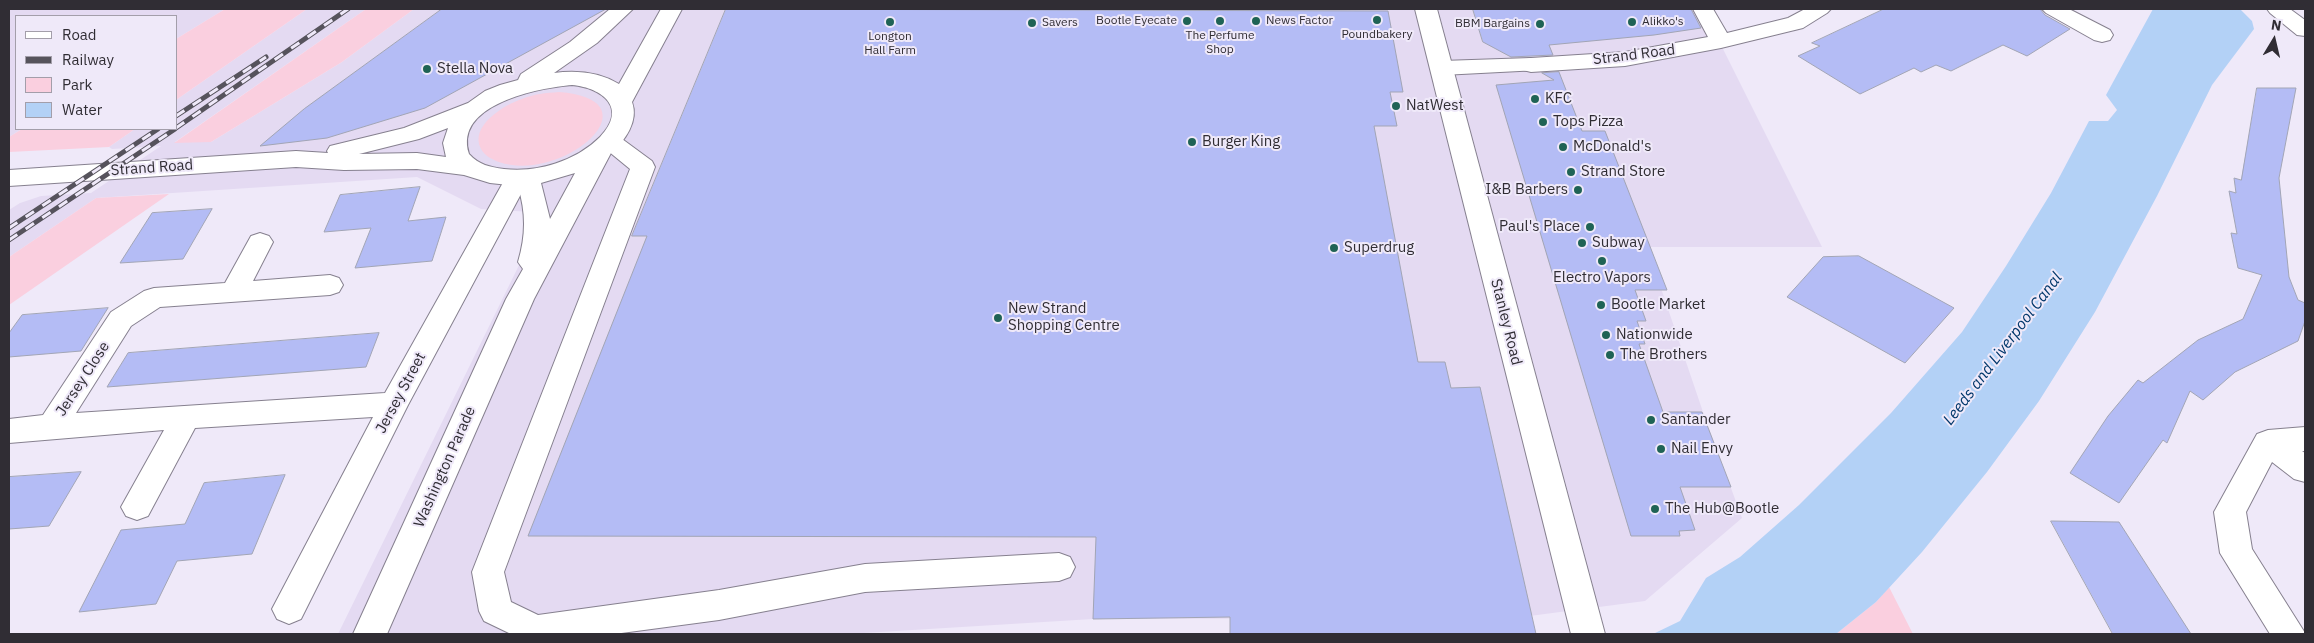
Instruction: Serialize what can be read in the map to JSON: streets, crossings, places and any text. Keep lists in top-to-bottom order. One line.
{"streets":{"street":["Strand Road","Stanley Road","Jersey Close","Jersey Street","Washington Parade"]},"crossings":[["Strand Road","Stanley Road"],["Strand Road","Jersey Street"],["Strand Road","Washington Parade"],["Jersey Close","Jersey Street"],["Jersey Street","Washington Parade"]],"water":["Leeds and Liverpool Canal"],"places":["Poundbakery","Bootle Eyecate","The Perfume Shop","News Factor","Longton Hall Farm","Alikko's","Savers","BBM Bargains","Stella Nova","KFC","NatWest","Tops Pizza","Burger King","McDonald's","Strand Store","I&B Barbers","Paul's Place","Subway","Superdrug","Electro Vapors","Bootle Market","New Strand Shopping Centre","Nationwide","The Brothers","Santander","Nail Envy","The Hub@Bootle"],"legend":["Road","Railway","Park","Water"],"north":"top"}
